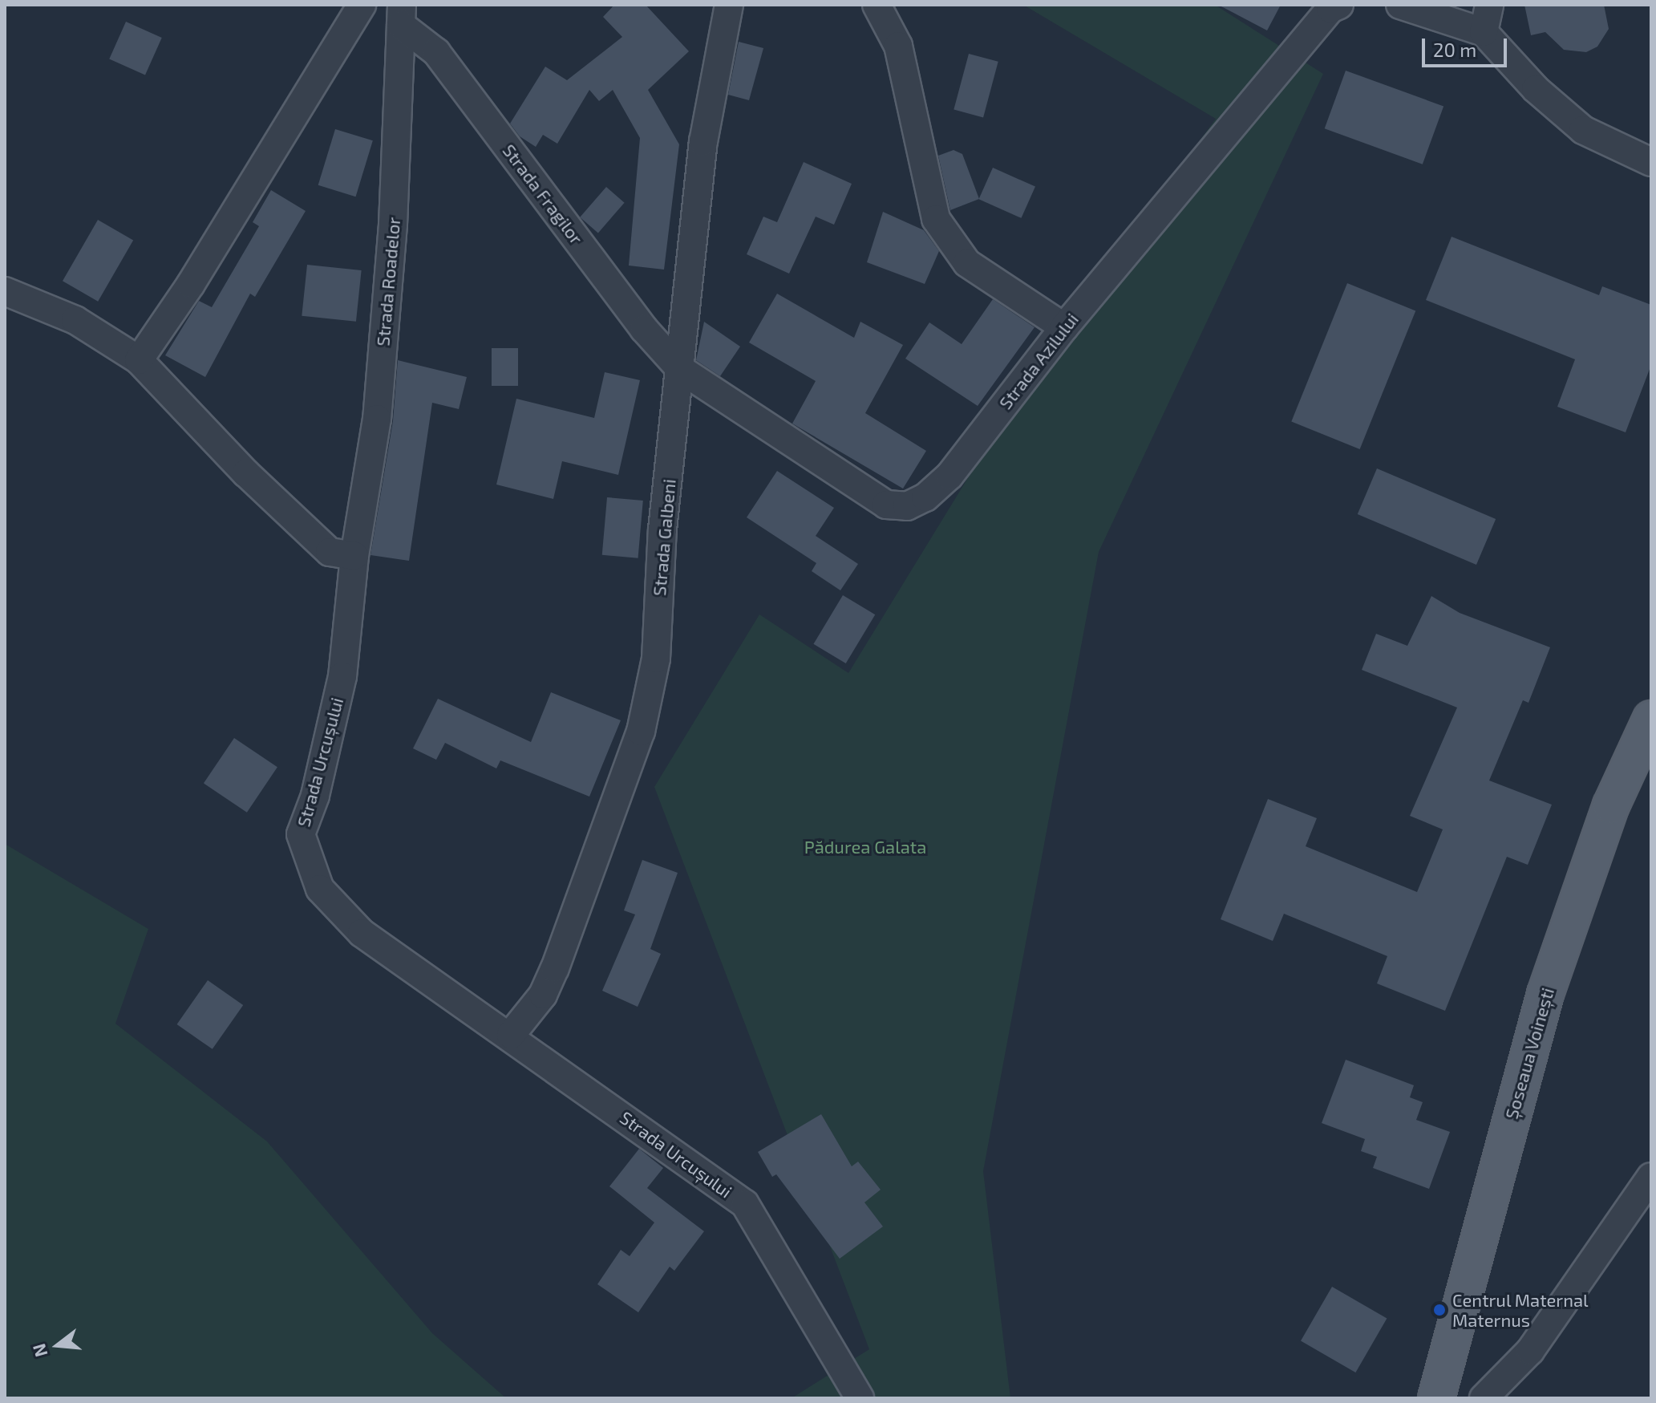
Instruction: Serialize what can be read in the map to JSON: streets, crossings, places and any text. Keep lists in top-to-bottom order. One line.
{"streets":{"main road":["Șoseaua Voinești"],"street":["Strada Fragilor","Strada Roadelor","Strada Azilului","Strada Galbeni","Strada Urcușului"]},"crossings":[["Strada Fragilor","Strada Roadelor"],["Strada Fragilor","Strada Azilului"],["Strada Fragilor","Strada Galbeni"],["Strada Roadelor","Strada Urcușului"],["Strada Azilului","Strada Galbeni"],["Strada Galbeni","Strada Urcușului"]],"parks":["Pădurea Galata"],"places":["Centrul Maternal Maternus"],"scale_bar":"20 m","north":"left"}
